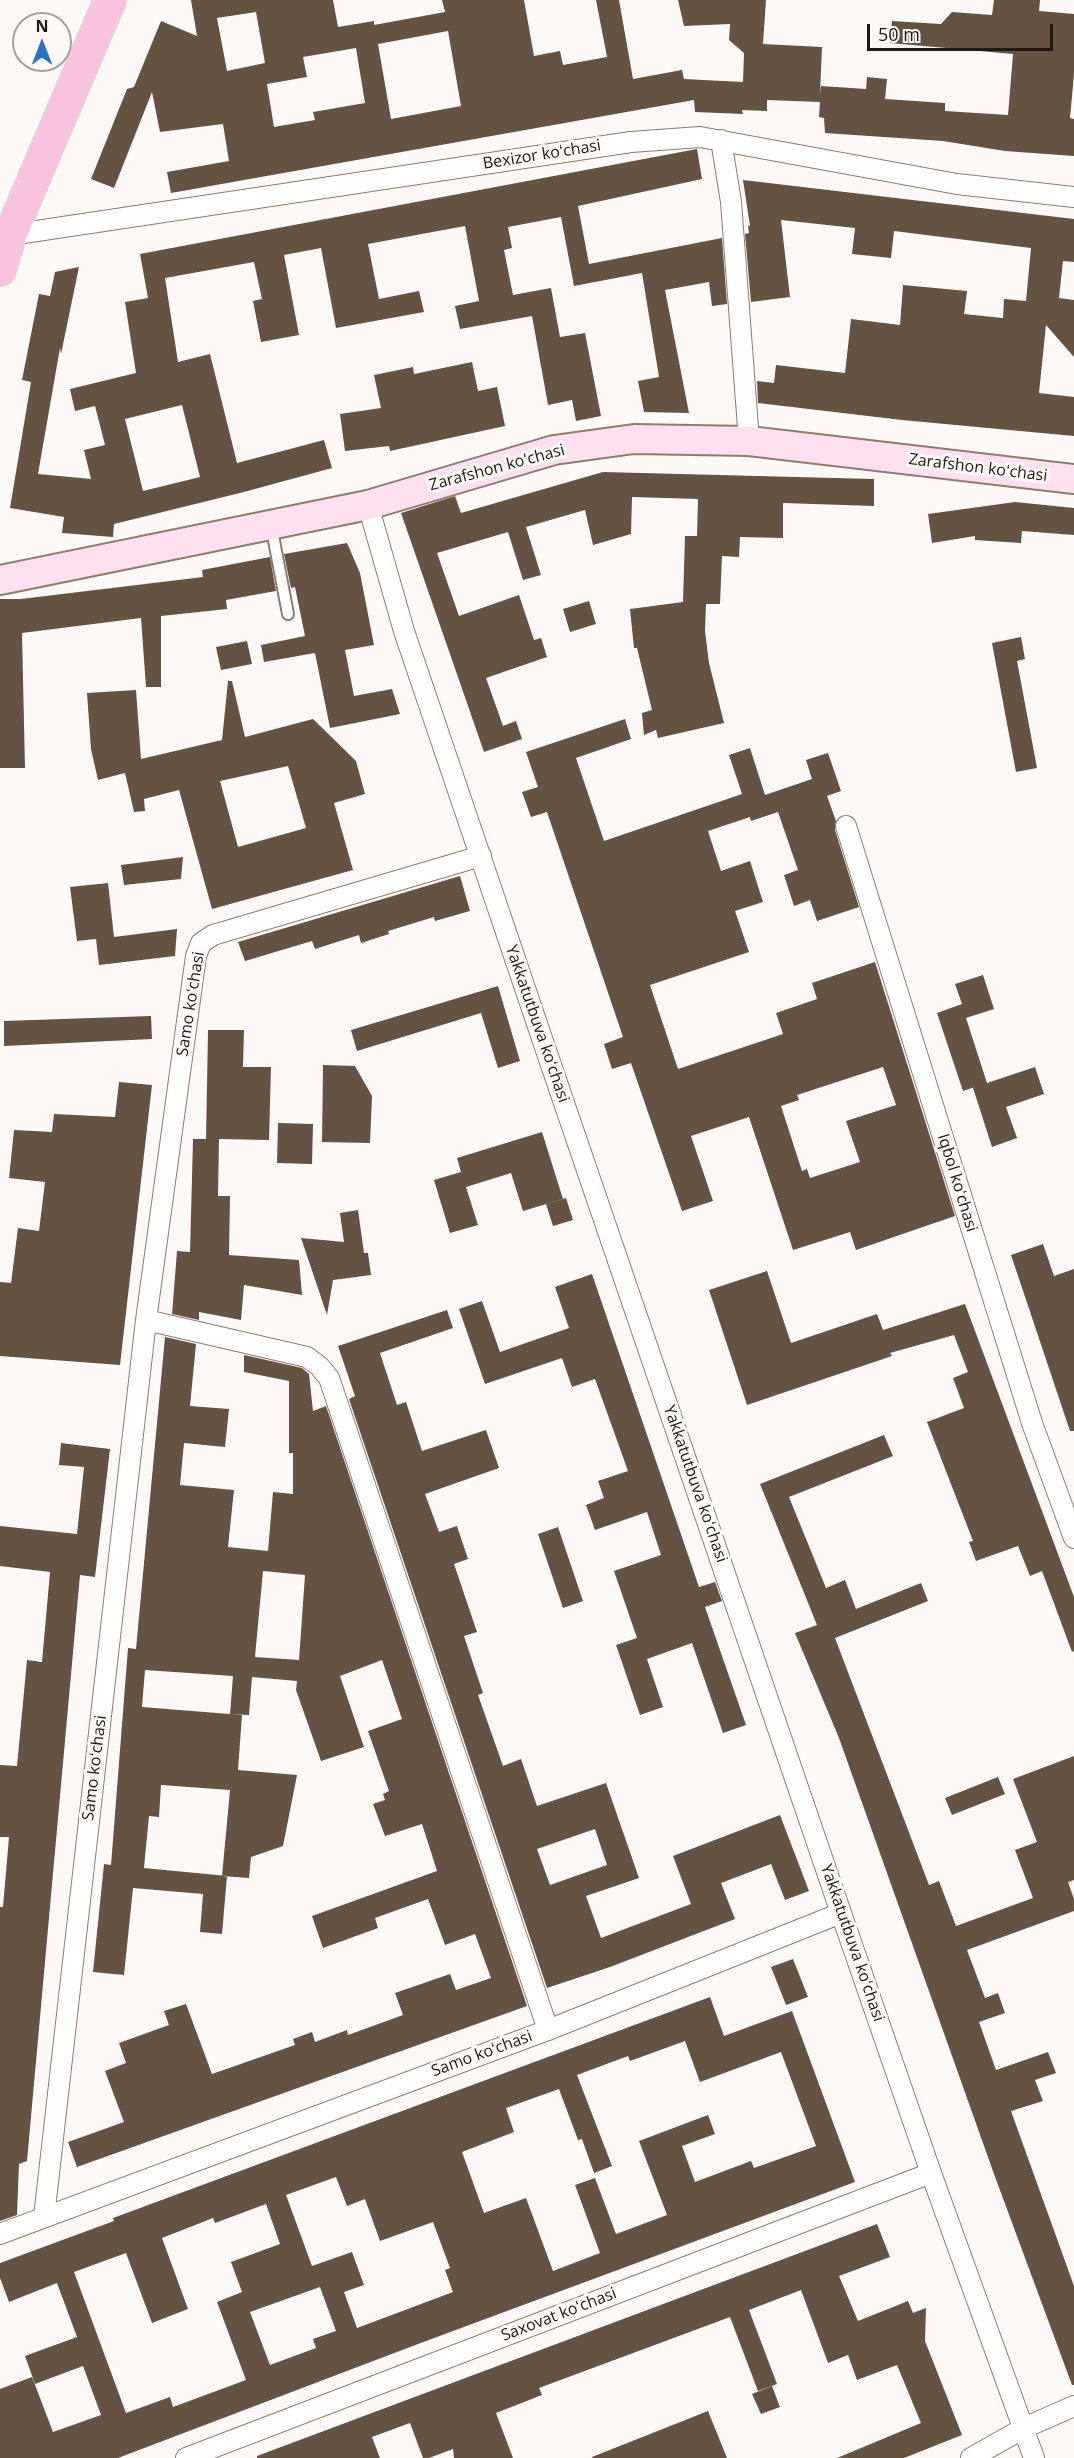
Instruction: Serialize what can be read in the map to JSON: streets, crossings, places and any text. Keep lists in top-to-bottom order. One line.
{"streets":{"main road":["Zarafshon koʻchasi"],"street":["Bexizor koʻchasi","Samo koʻchasi","Yakkatutbuva koʻchasi","Iqbol koʻchasi","Saxovat koʻchasi"]},"crossings":[["Zarafshon koʻchasi","Yakkatutbuva koʻchasi"],["Samo koʻchasi","Yakkatutbuva koʻchasi"],["Yakkatutbuva koʻchasi","Saxovat koʻchasi"]],"scale_bar":"50 m","north":"top"}
